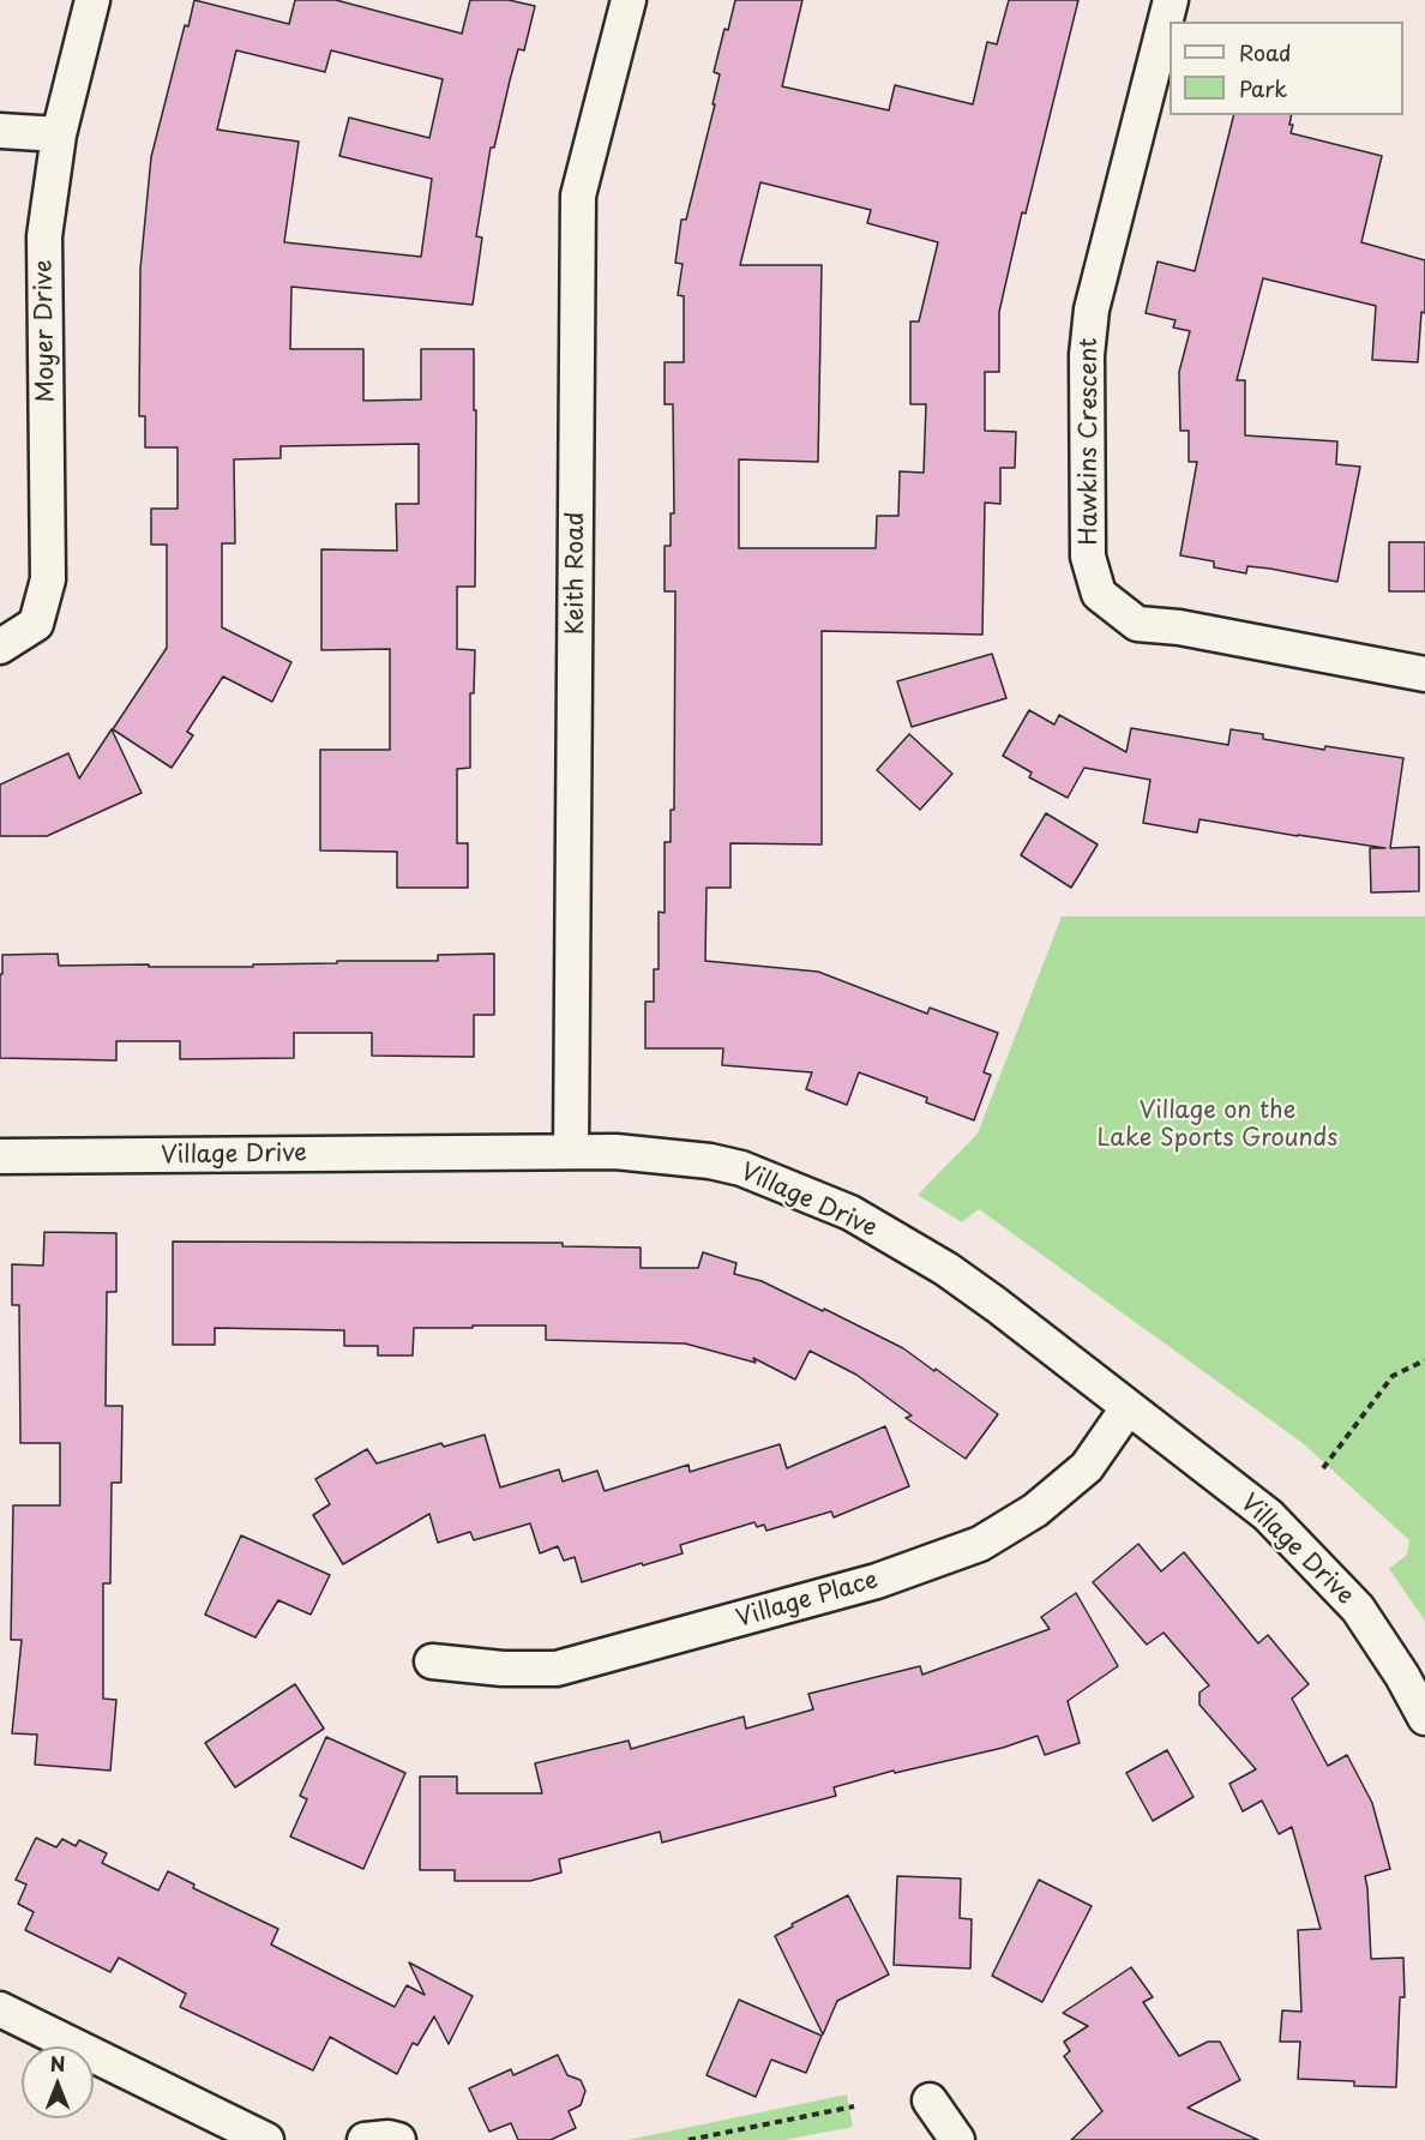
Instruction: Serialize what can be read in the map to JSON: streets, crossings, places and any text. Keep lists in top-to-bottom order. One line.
{"streets":{"street":["Moyer Drive","Hawkins Crescent","Keith Road","Village Drive","Village Place"]},"crossings":[["Keith Road","Village Drive"],["Village Drive","Village Place"]],"parks":["Village on the Lake Sports Grounds"],"legend":["Road","Park"],"north":"top"}
